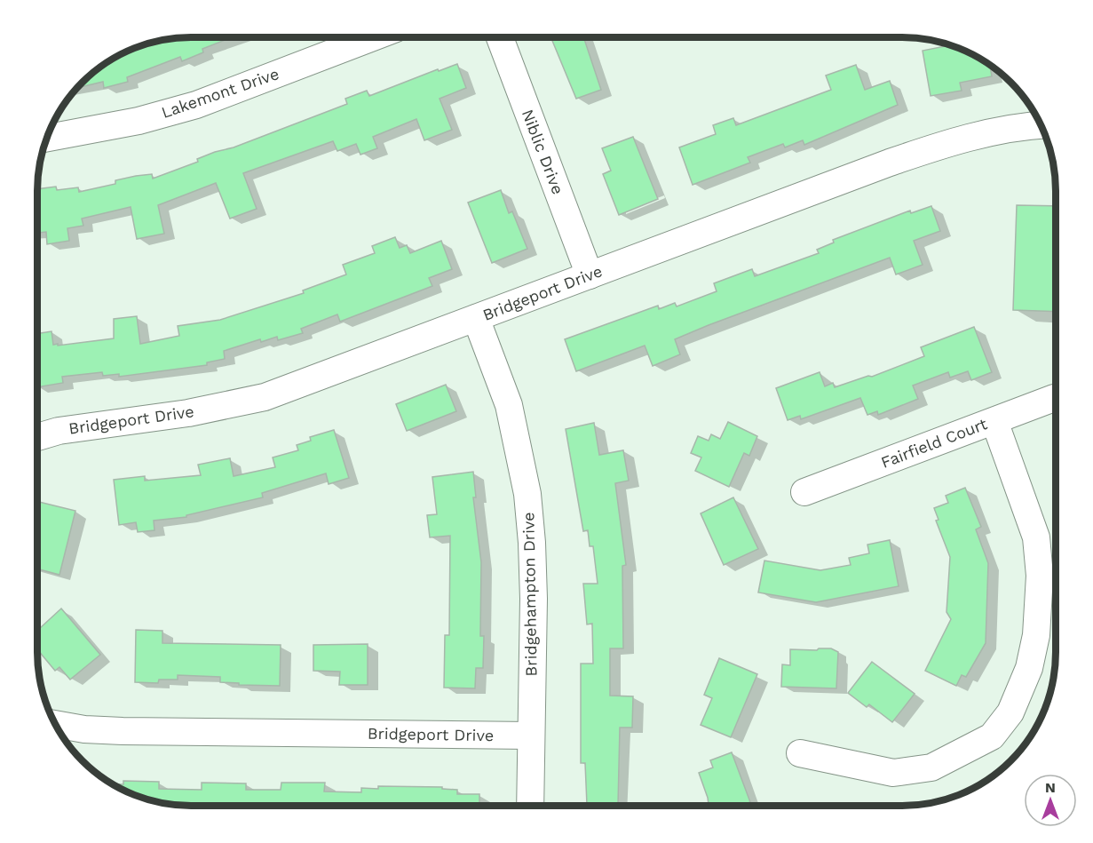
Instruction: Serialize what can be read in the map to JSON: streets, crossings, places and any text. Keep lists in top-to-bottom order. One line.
{"streets":{"street":["Lakemont Drive","Niblic Drive","Bridgeport Drive","Fairfield Court","Bridgehampton Drive"]},"crossings":[["Niblic Drive","Bridgeport Drive"],["Bridgeport Drive","Bridgehampton Drive"]],"north":"top"}
